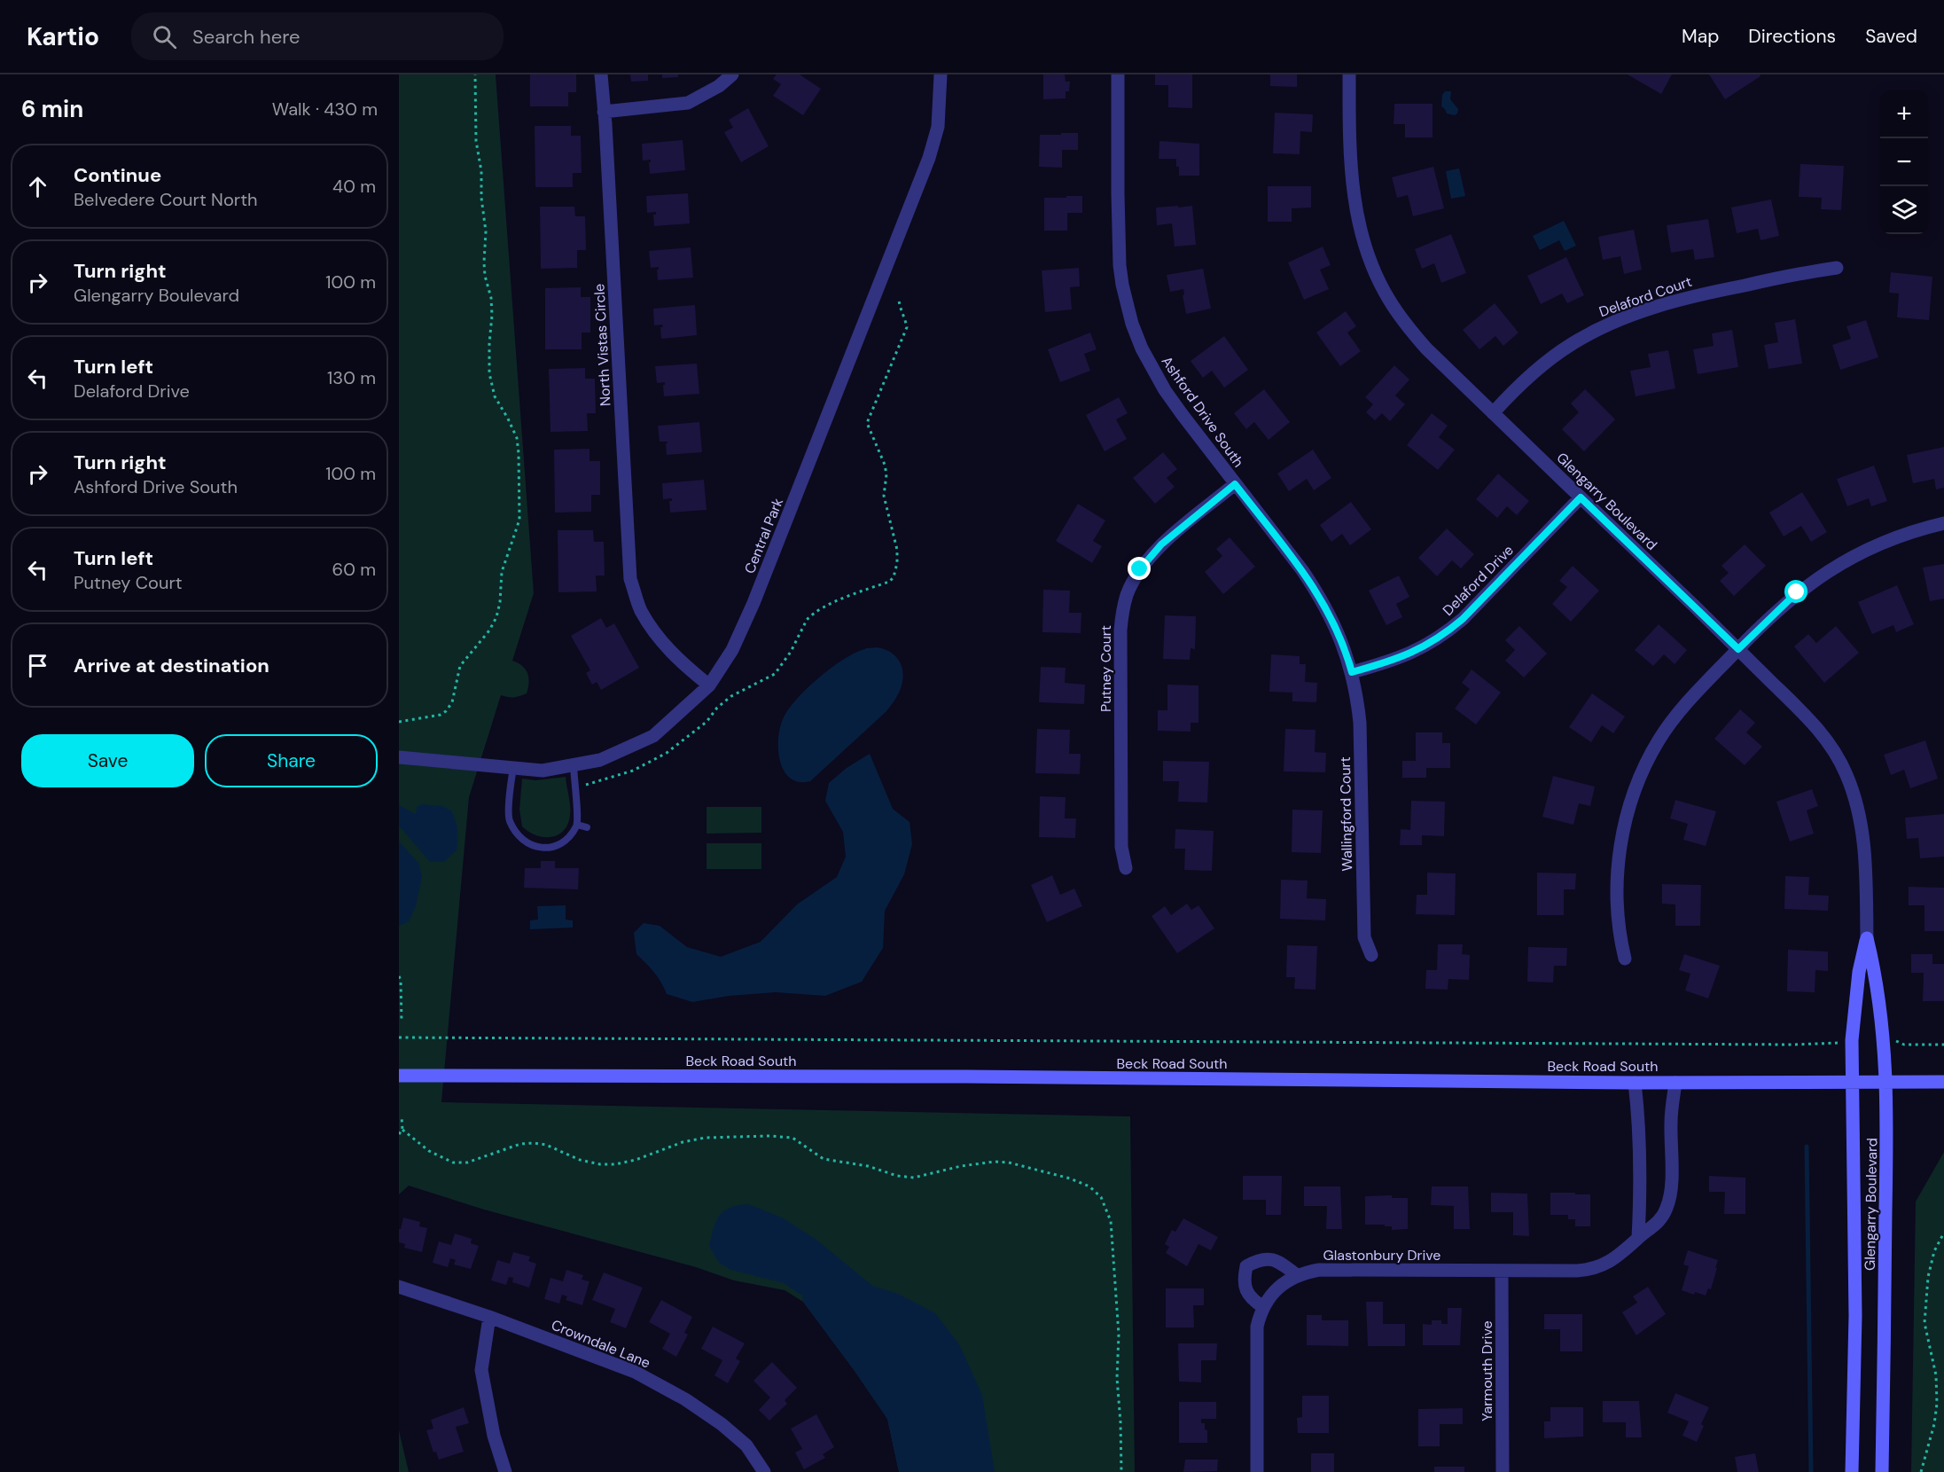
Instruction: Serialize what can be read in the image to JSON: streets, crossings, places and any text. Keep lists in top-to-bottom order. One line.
{"streets":{"main road":["Glengarry Boulevard","Beck Road South"],"street":["Delaford Court","North Vistas Circle","Ashford Drive South","Central Park","Delaford Drive","Putney Court","Wallingford Court","Glastonbury Drive","Crowndale Lane","Yarmouth Drive"]},"crossings":[["Delaford Court","Glengarry Boulevard"],["North Vistas Circle","Central Park"],["Ashford Drive South","Delaford Drive"],["Ashford Drive South","Putney Court"],["Ashford Drive South","Wallingford Court"],["Glengarry Boulevard","Delaford Drive"],["Glengarry Boulevard","Beck Road South"],["Delaford Drive","Wallingford Court"],["Beck Road South","Glastonbury Drive"],["Glastonbury Drive","Yarmouth Drive"]],"page":{"header":"Kartio","search":"Search here","nav":["Map","Directions","Saved"],"heading":["6 min","Walk · 430 m"],"map_buttons":["+","−"],"list":[["Continue","Belvedere Court North","40 m"],["Turn right","Glengarry Boulevard","100 m"],["Turn left","Delaford Drive","130 m"],["Turn right","Ashford Drive South","100 m"],["Turn left","Putney Court","60 m"],"Arrive at destination"],"buttons":["Save","Share"]}}
